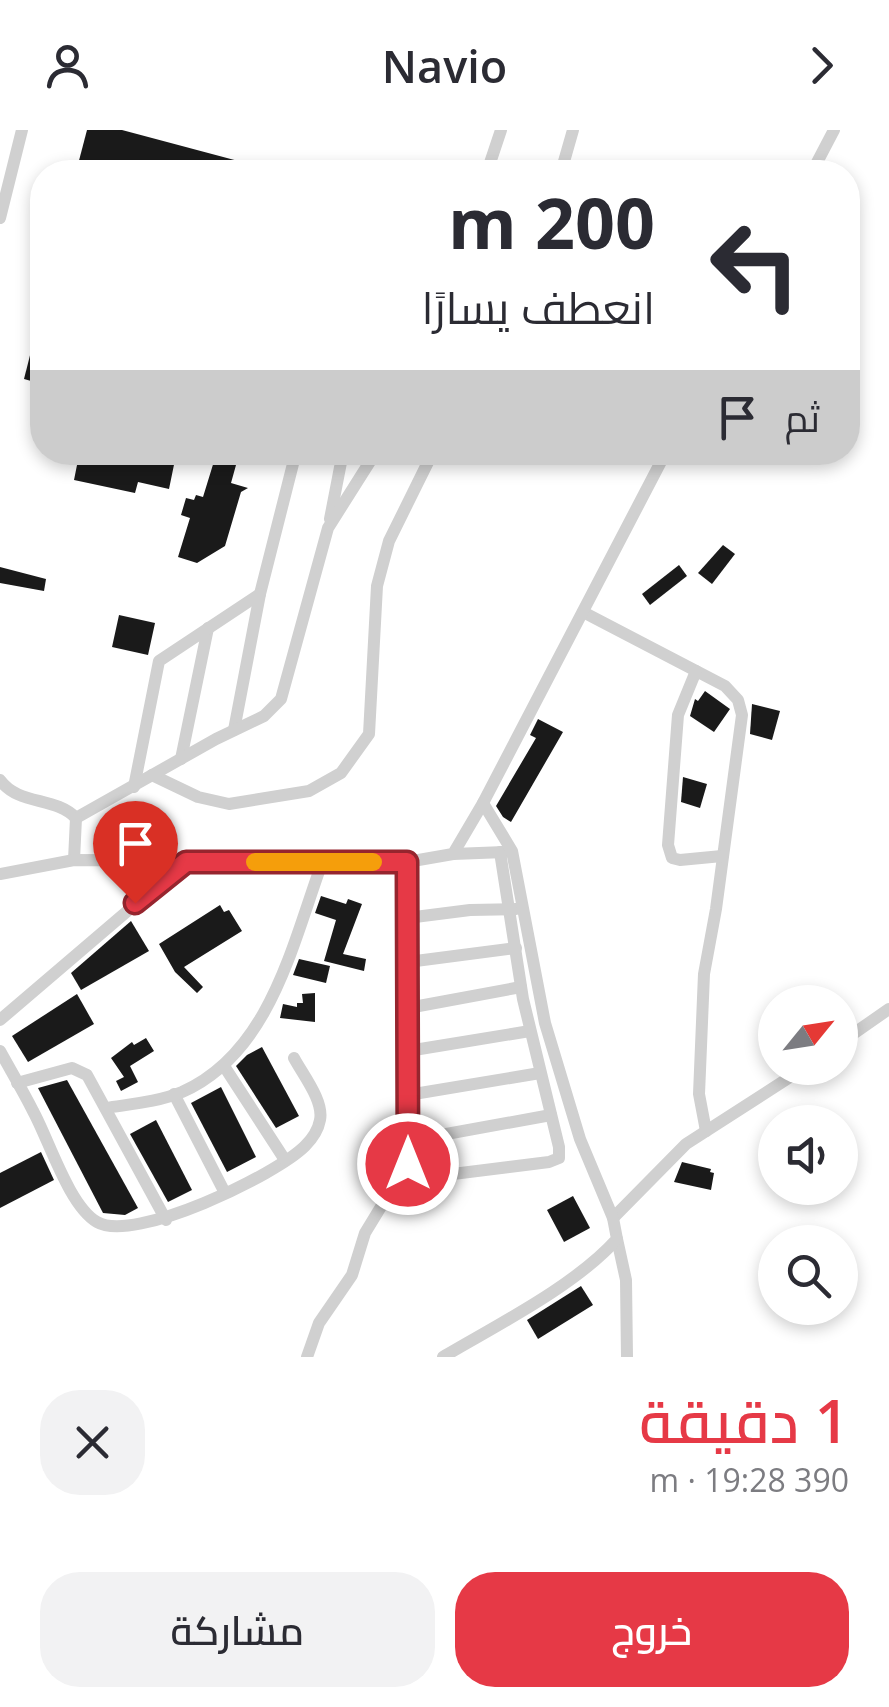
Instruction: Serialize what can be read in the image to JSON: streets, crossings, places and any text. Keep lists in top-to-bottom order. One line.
{"north":"top right","page":{"header":"Navio","turn":["200 m","انعطف يسارًا"],"then":"ثم","heading":["1 دقيقة","390 m · 19:28"],"buttons":["خروج","مشاركة"]}}
